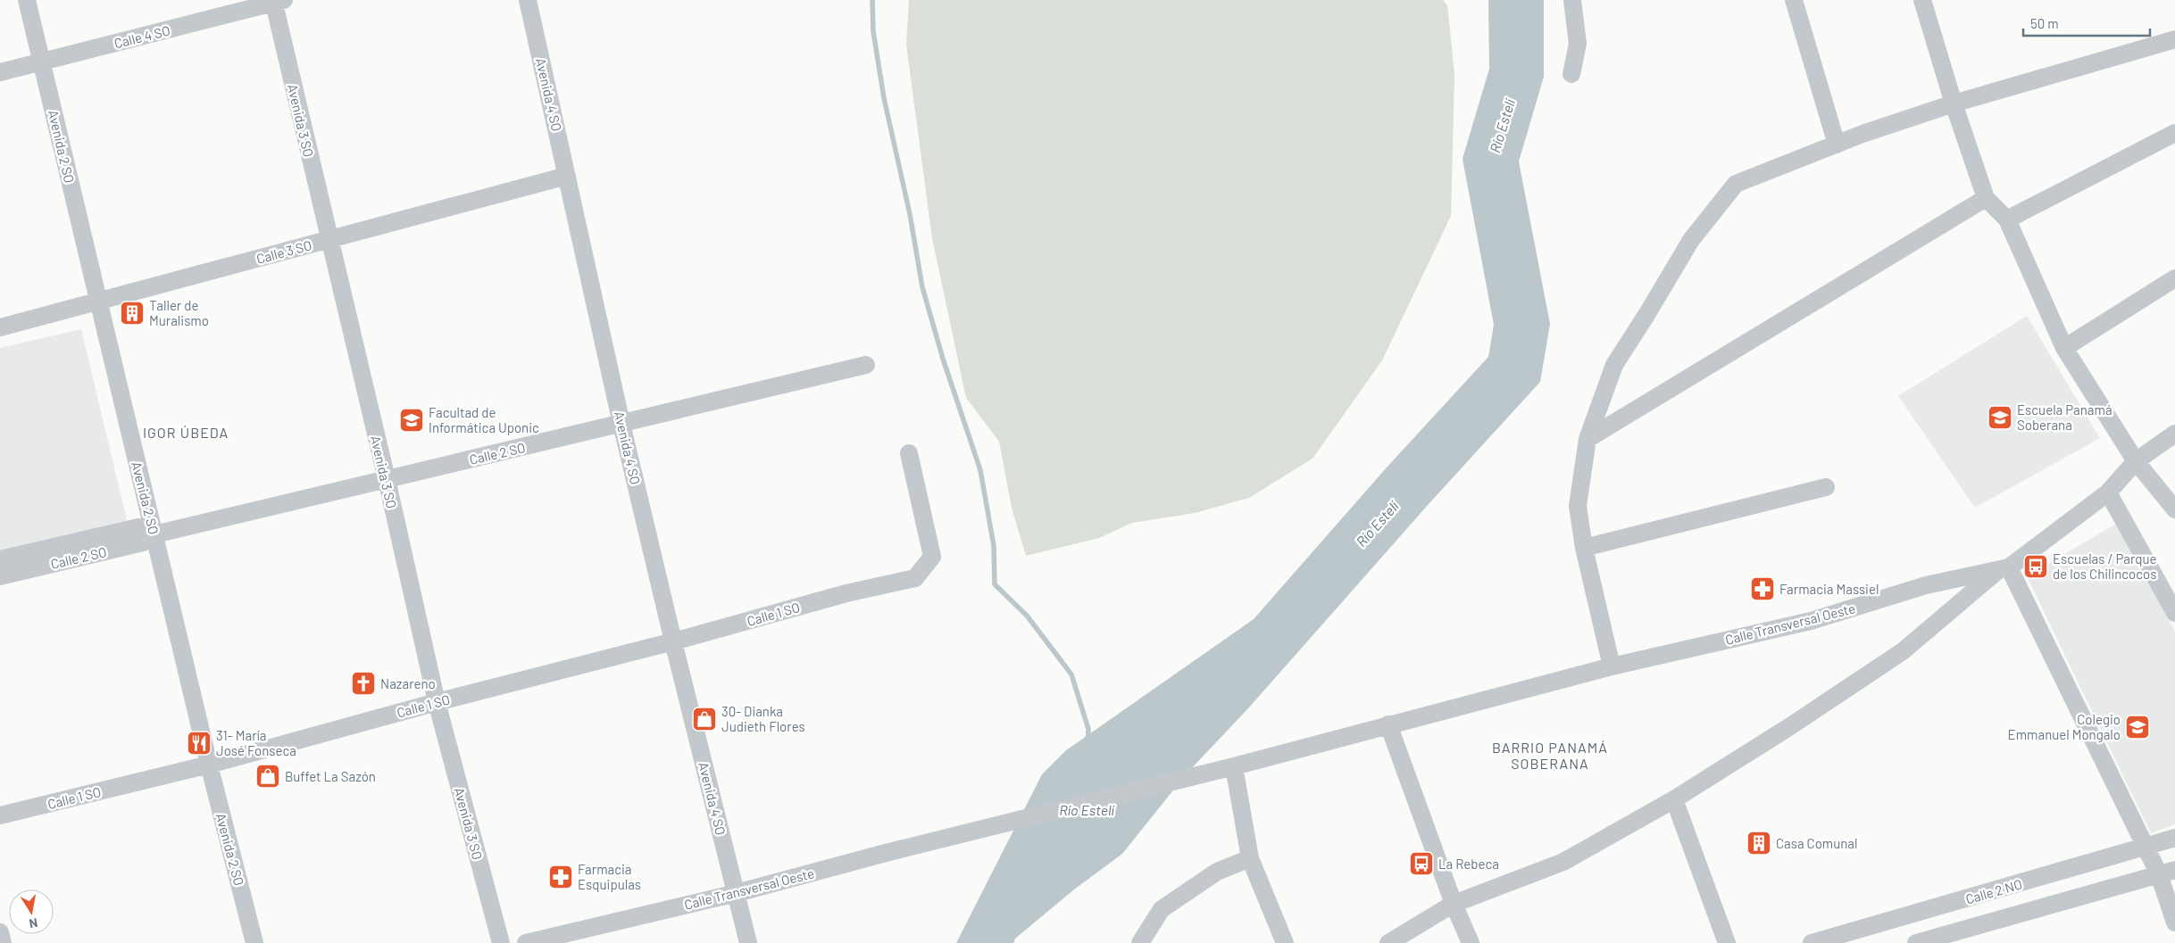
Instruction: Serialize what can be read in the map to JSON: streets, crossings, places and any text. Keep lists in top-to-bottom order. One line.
{"streets":{"street":["Calle 4 SO","Avenida 4 SO","Avenida 3 SO","Avenida 2 SO","Calle 3 SO","Calle 2 SO","Calle 1 SO","Calle Transversal Oeste","Calle 2 NO"]},"crossings":[["Calle 4 SO","Avenida 3 SO"],["Calle 4 SO","Avenida 2 SO"],["Avenida 4 SO","Calle 3 SO"],["Avenida 4 SO","Calle 2 SO"],["Avenida 4 SO","Calle 1 SO"],["Avenida 4 SO","Calle Transversal Oeste"],["Avenida 3 SO","Calle 3 SO"],["Avenida 3 SO","Calle 2 SO"],["Avenida 3 SO","Calle 1 SO"],["Avenida 2 SO","Calle 3 SO"],["Avenida 2 SO","Calle 2 SO"],["Avenida 2 SO","Calle 1 SO"]],"districts":["IGOR ÚBEDA","BARRIO PANAMÁ SOBERANA"],"water":["Río Estelí"],"places":{"building":["Taller de Muralismo","Casa Comunal"],"school or university":["Escuela Panamá Soberana","Facultad de Informática Uponic","Colegio Emmanuel Mongalo"],"bus stop":["Escuelas / Parque de los Chilincocos","La Rebeca"],"pharmacy":["Farmacia Massiel","Farmacia Esquipulas"],"church":["Nazareno"],"shop":["30- Dianka Judieth Flores","Buffet La Sazón"],"restaurant":["31- María José Fonseca"]},"scale_bar":"50 m","north":"bottom"}
